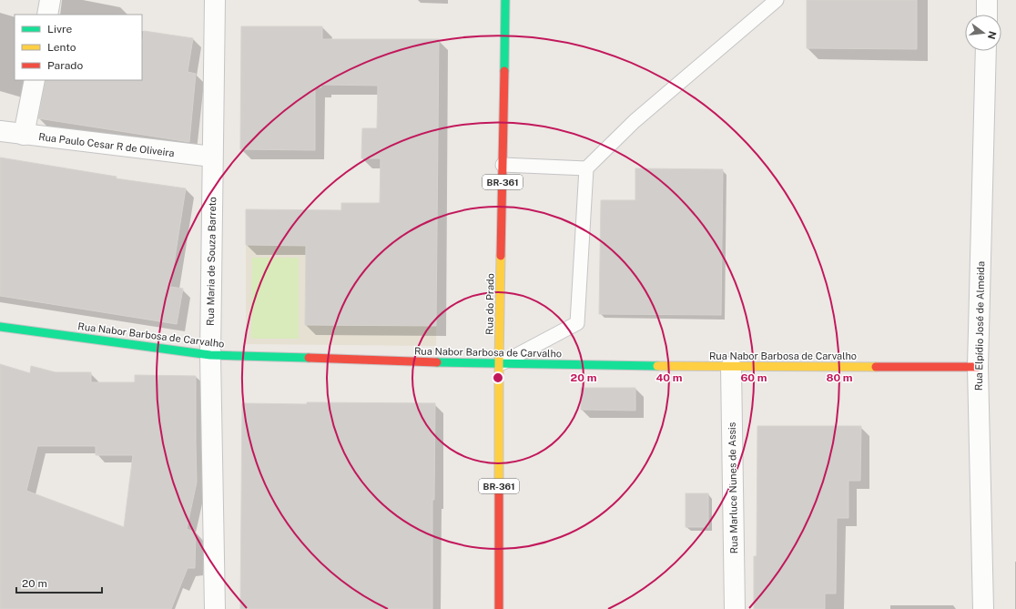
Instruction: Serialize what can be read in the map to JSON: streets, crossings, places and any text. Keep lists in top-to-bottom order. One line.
{"streets":{"street":["Rua Paulo Cesar R de Oliveira","BR-361","Rua Maria de Souza Barreto","Rua do Prado","Rua Elpídio José de Almeida","Rua Nabor Barbosa de Carvalho","Rua Marluce Nunes de Assis"]},"crossings":[["Rua Paulo Cesar R de Oliveira","Rua Maria de Souza Barreto"],["Rua Maria de Souza Barreto","Rua Nabor Barbosa de Carvalho"],["Rua do Prado","Rua Nabor Barbosa de Carvalho"],["Rua Elpídio José de Almeida","Rua Nabor Barbosa de Carvalho"],["Rua Nabor Barbosa de Carvalho","Rua Marluce Nunes de Assis"]],"legend":["Livre","Lento","Parado"],"scale_bar":"20 m","north":"right","rings":["20 m","40 m","60 m","80 m"]}
